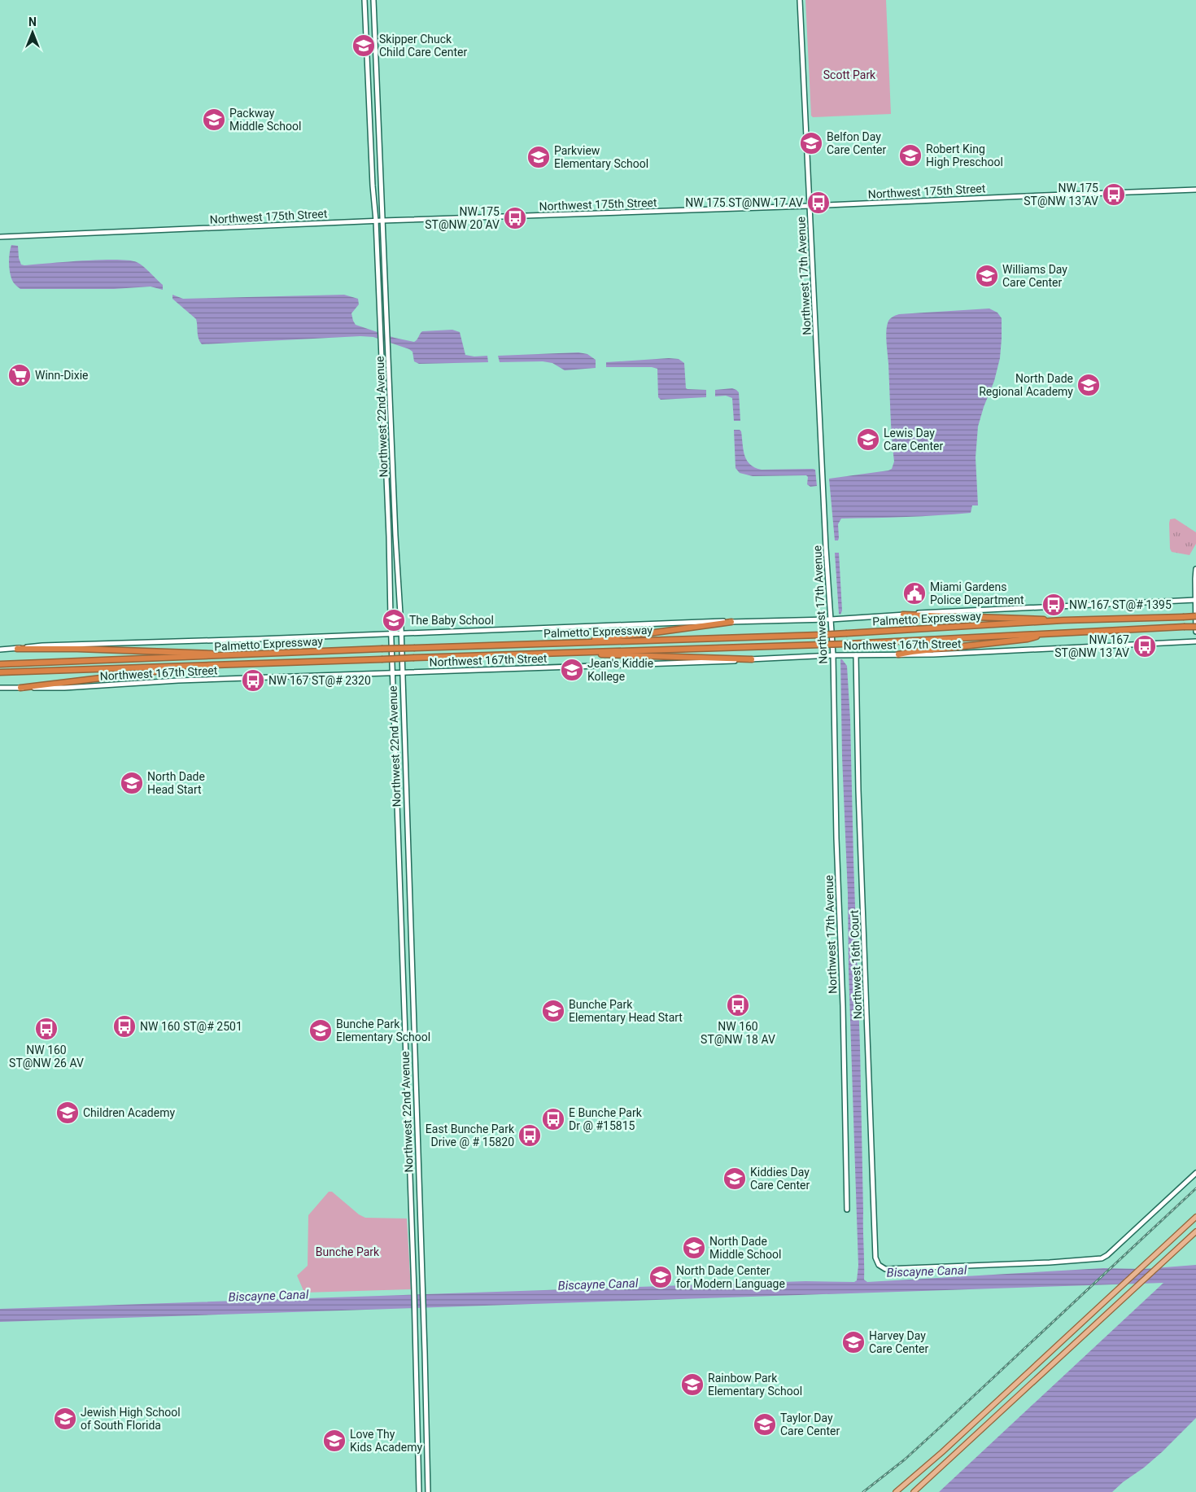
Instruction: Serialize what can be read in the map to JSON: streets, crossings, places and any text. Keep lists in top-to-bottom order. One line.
{"streets":{"highway":["Palmetto Expressway"],"street":["Northwest 175th Street","Northwest 17th Avenue","Northwest 22nd Avenue","Northwest 167th Street","Northwest 16th Court"]},"crossings":[["Northwest 175th Street","Northwest 17th Avenue"],["Northwest 175th Street","Northwest 22nd Avenue"],["Northwest 17th Avenue","Northwest 167th Street"],["Northwest 22nd Avenue","Northwest 167th Street"],["Northwest 167th Street","Northwest 16th Court"]],"water":["Biscayne Canal"],"parks":["Scott Park","Bunche Park"],"places":{"school or university":["Skipper Chuck Child Care Center","Packway Middle School","Belfon Day Care Center","Robert King High Preschool","Parkview Elementary School","Williams Day Care Center","North Dade Regional Academy","Lewis Day Care Center","The Baby School","Jean's Kiddie Kollege","North Dade Head Start","Bunche Park Elementary Head Start","Bunche Park Elementary School","Children Academy","Kiddies Day Care Center","North Dade Middle School","North Dade Center for Modern Language","Harvey Day Care Center","Rainbow Park Elementary School","Jewish High School of South Florida","Taylor Day Care Center","Love Thy Kids Academy"],"bus stop":["NW 175 ST@NW 13 AV","NW 175 ST@NW 17 AV","NW 175 ST@NW 20 AV","NW 167 ST@# 1395","NW 167 ST@NW 13 AV","NW 167 ST@# 2320","NW 160 ST@NW 18 AV","NW 160 ST@# 2501","NW 160 ST@NW 26 AV","E Bunche Park Dr @ #15815","East Bunche Park Drive @ # 15820"],"supermarket":["Winn-Dixie"],"public building":["Miami Gardens Police Department"]},"north":"top"}
